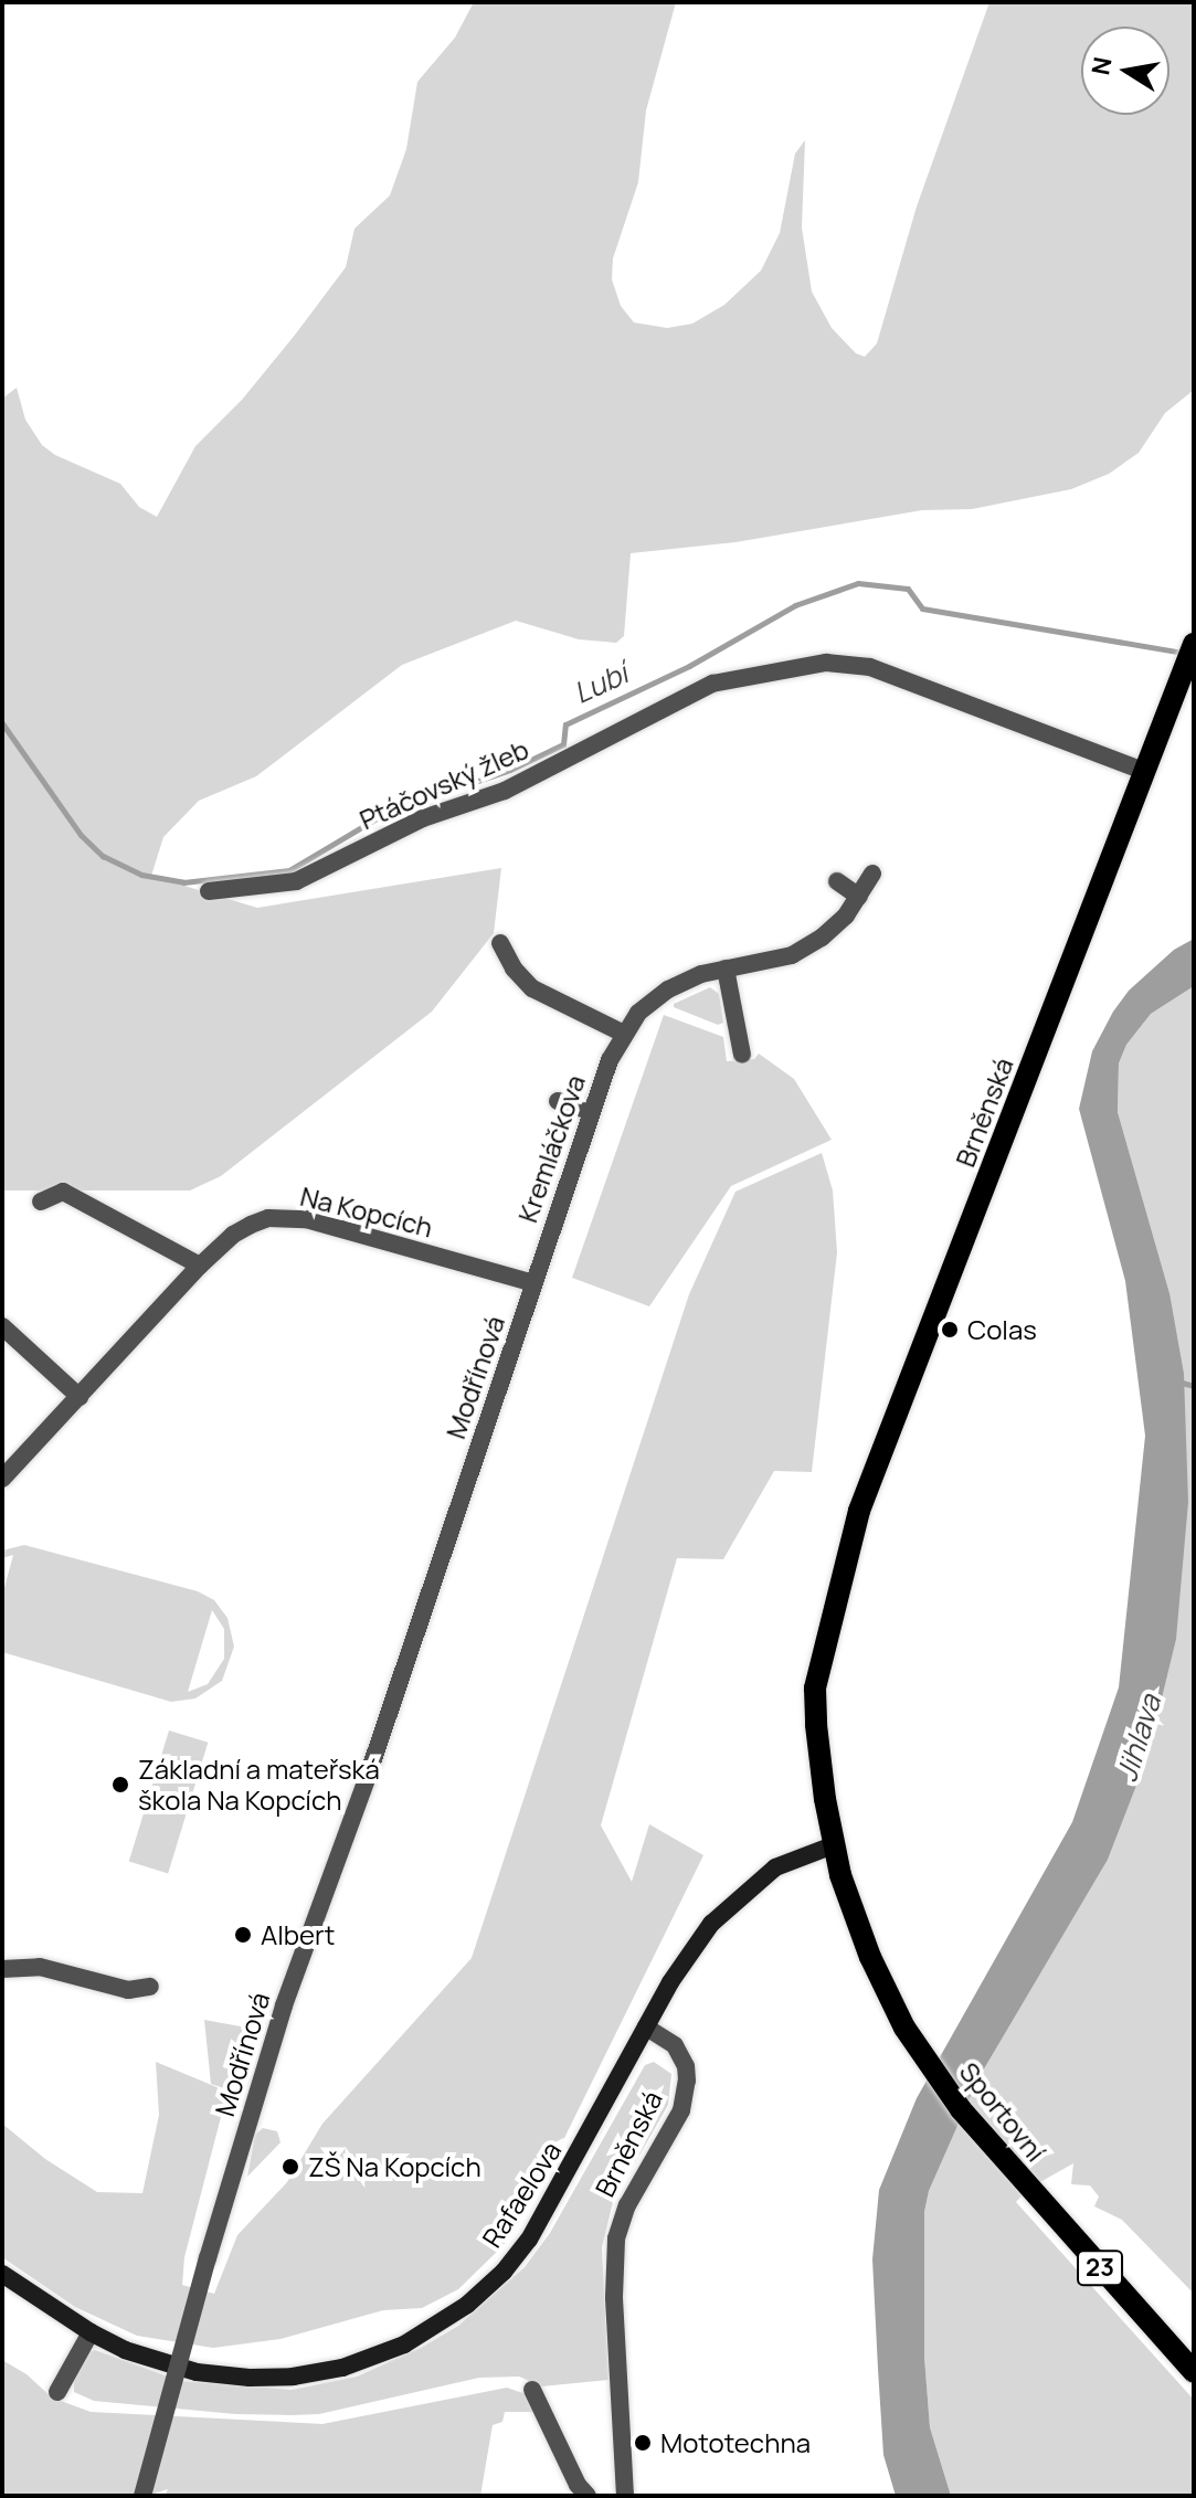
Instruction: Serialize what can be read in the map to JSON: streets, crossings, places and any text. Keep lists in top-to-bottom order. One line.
{"streets":{"main road":["Brněnská","Sportovní","Rafaelova","23"],"street":["Ptáčovský žleb","Kremláčkova","Na Kopcích","Modřínová"]},"crossings":[["Ptáčovský žleb","Brněnská"],["Brněnská","Sportovní"],["Brněnská","Rafaelova"],["Kremláčkova","Na Kopcích"],["Kremláčkova","Modřínová"],["Na Kopcích","Modřínová"]],"water":["Lubí","Jihlava"],"places":["Colas","Základní a mateřská škola Na Kopcích","Albert","ZŠ Na Kopcích","Mototechna"],"north":"left"}
